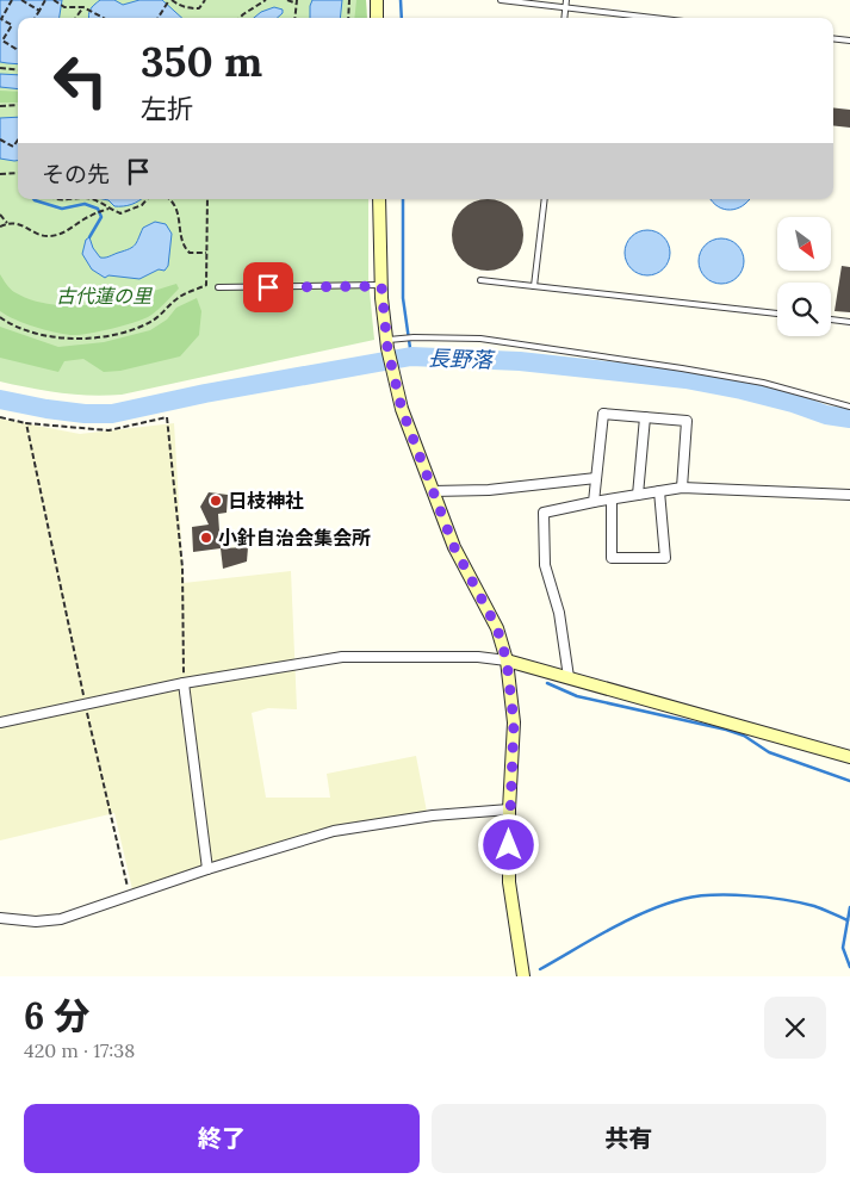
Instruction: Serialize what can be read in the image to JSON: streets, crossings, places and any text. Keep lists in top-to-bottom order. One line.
{"water":["長野落"],"parks":["古代蓮の里"],"places":["日枝神社","小針自治会集会所"],"north":"bottom right","page":{"turn":["350 m","左折"],"then":"その先","heading":["6 分","420 m · 17:38"],"buttons":["終了","共有"]}}
